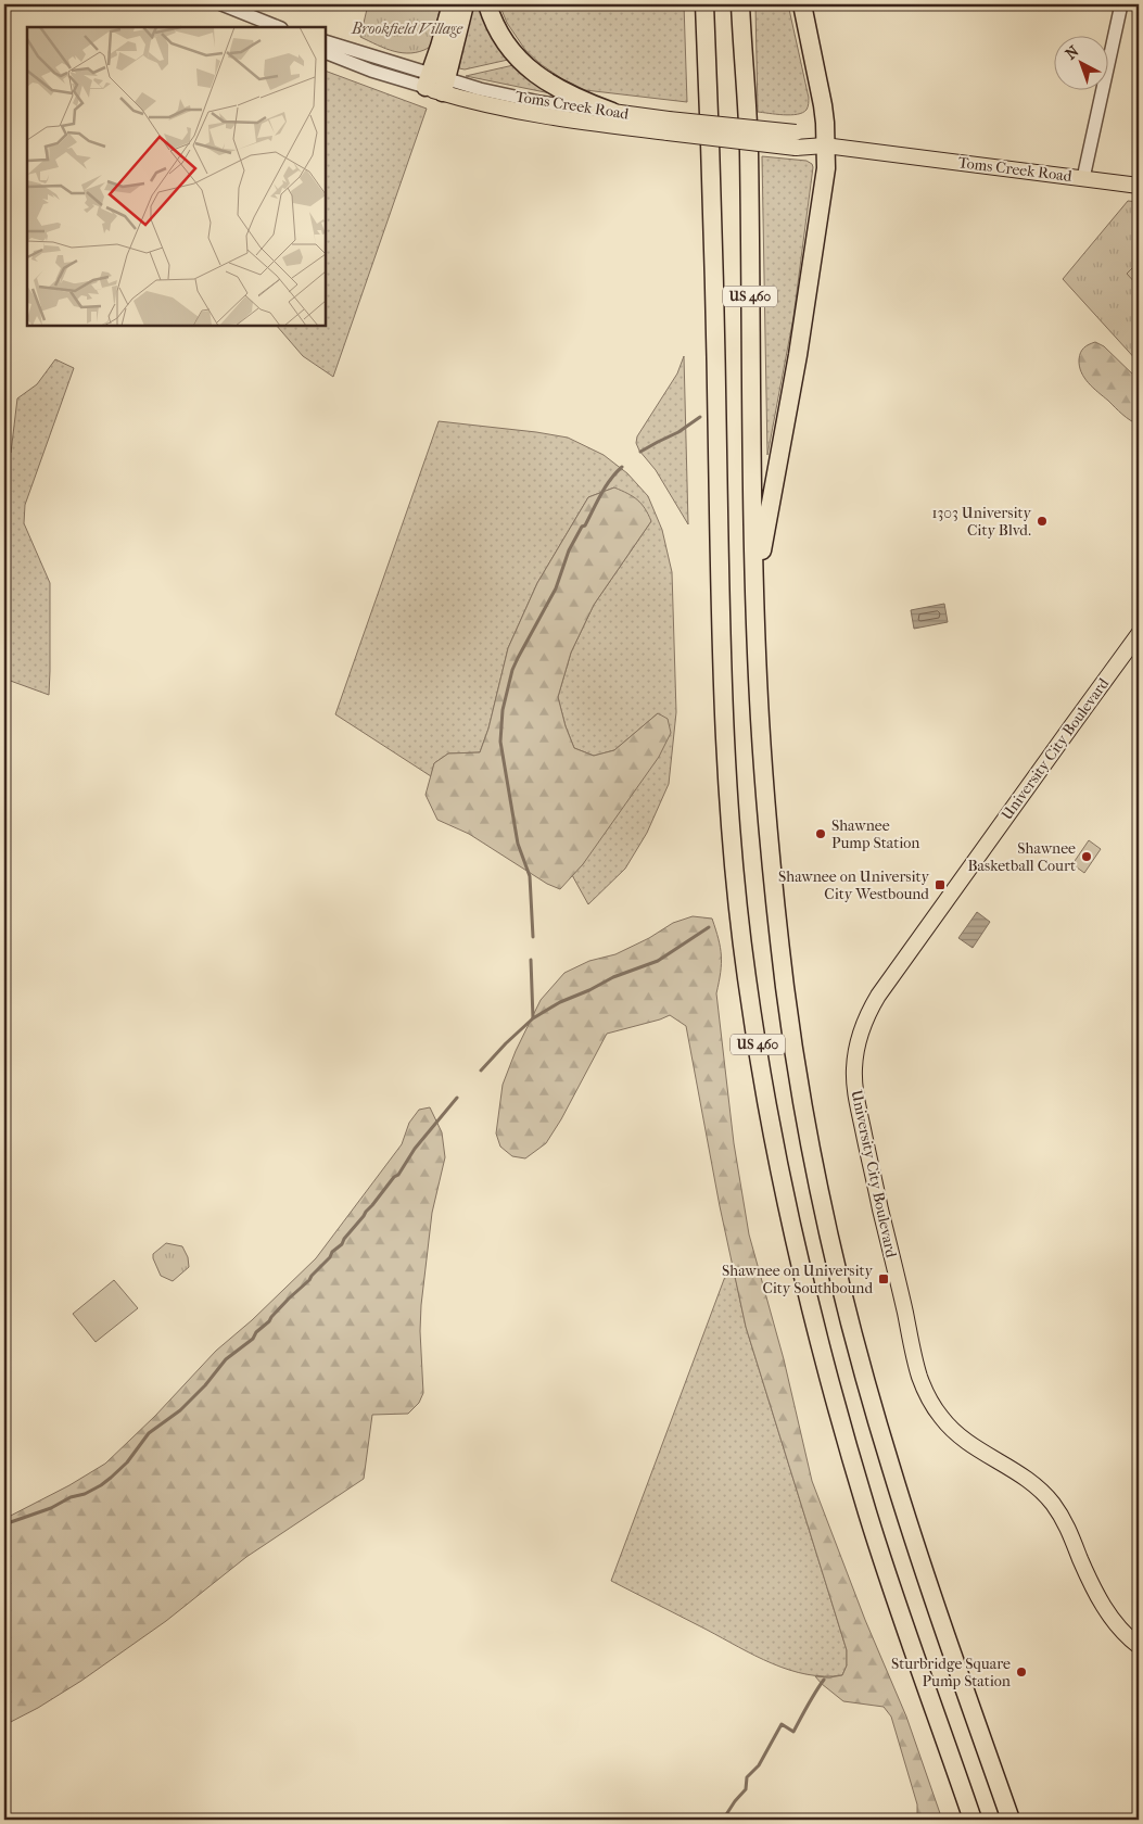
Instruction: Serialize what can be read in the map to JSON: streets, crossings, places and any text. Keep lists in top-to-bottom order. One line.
{"streets":{"highway":["US 460"],"main road":["Toms Creek Road","University City Boulevard"]},"parks":["Brookfield Village"],"places":{"other":["1303 University City Blvd.","Shawnee Pump Station","Shawnee Basketball Court","Sturbridge Square Pump Station"],"transit":["Shawnee on University City Westbound","Shawnee on University City Southbound"]},"north":"top left"}
